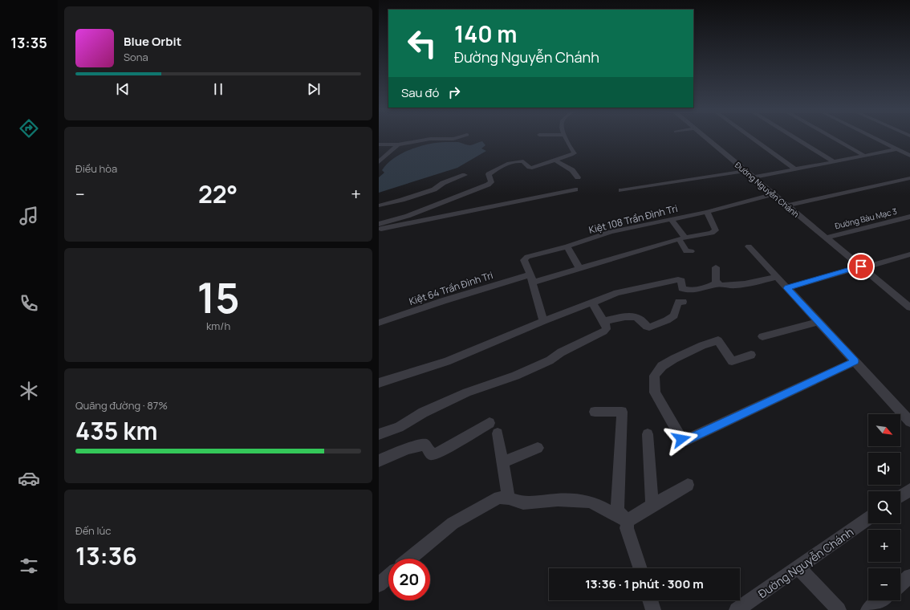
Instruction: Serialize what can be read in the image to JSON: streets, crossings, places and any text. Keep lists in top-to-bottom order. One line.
{"streets":{"street":["Đường Nguyễn Chánh","Đường Bàu Mạc 3","Kiệt 108 Trần Đình Tri","Kiệt 64 Trần Đình Tri"]},"crossings":[["Đường Nguyễn Chánh","Đường Bàu Mạc 3"],["Đường Nguyễn Chánh","Kiệt 108 Trần Đình Tri"],["Kiệt 108 Trần Đình Tri","Kiệt 64 Trần Đình Tri"]],"north":"bottom right","page":{"tabs":"13:35","turn":["140 m","Đường Nguyễn Chánh"],"song":["Blue Orbit","Sona"],"then":"Sau đó","tile":["Điều hòa",["15","km/h"],["Quãng đường · 87%","435 km"],["Đến lúc","13:36"]],"heat":["−","22°","+"],"map_buttons":["+","−"],"limit":"20","trip":"13:36 · 1 phút · 300 m"}}
